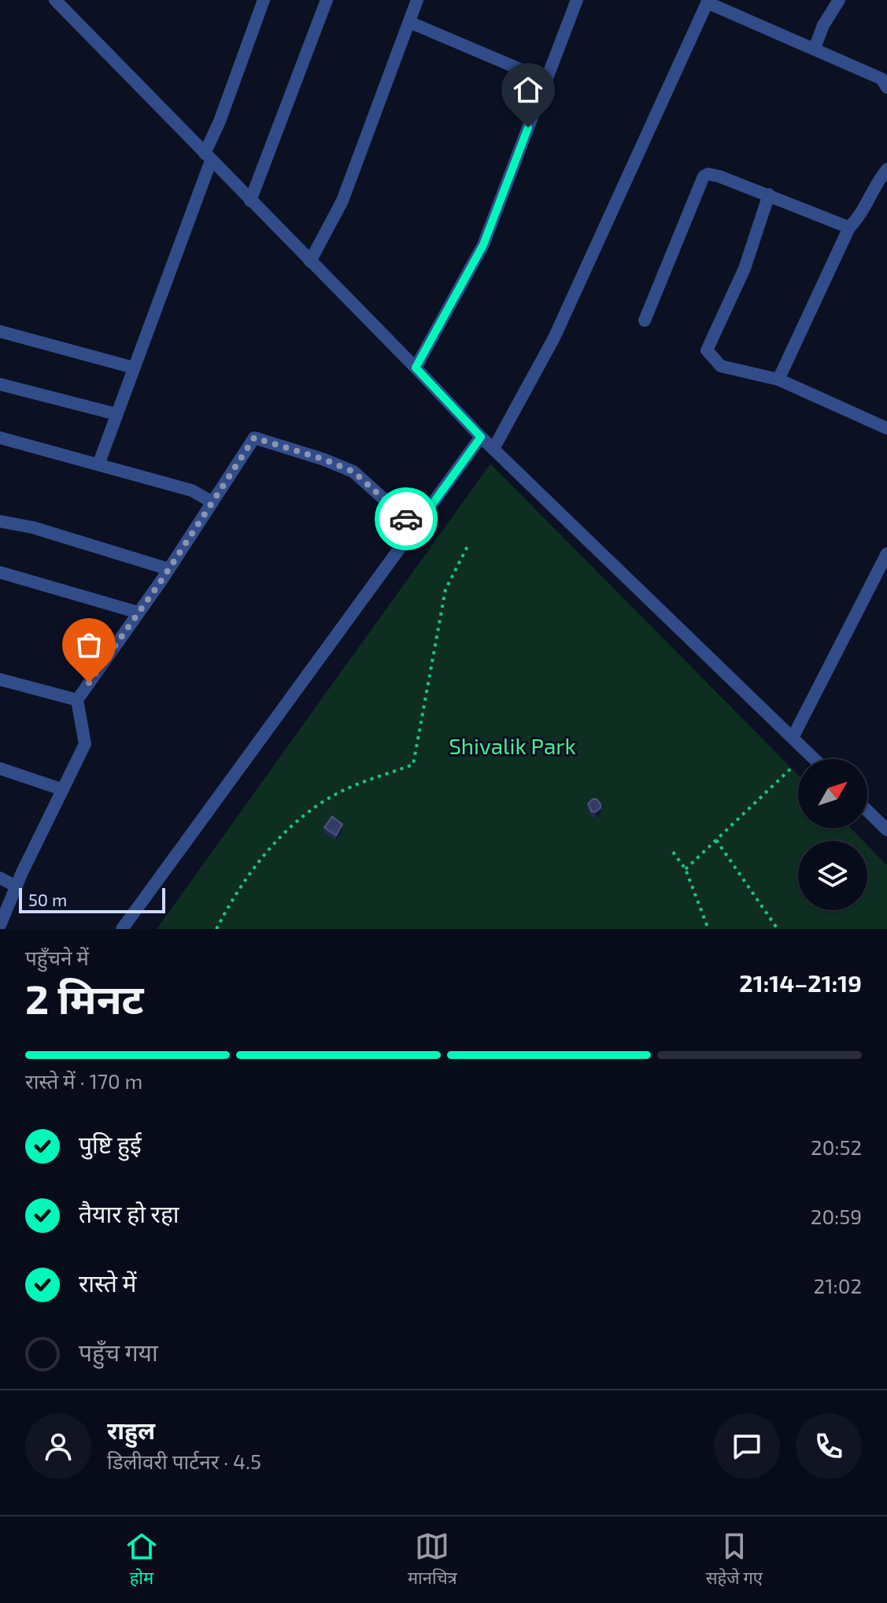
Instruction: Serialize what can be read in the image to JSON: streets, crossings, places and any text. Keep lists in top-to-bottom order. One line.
{"parks":["Shivalik Park"],"scale_bar":"50 m","north":"top right","page":{"scale":"50 m","heading":["2 मिनट","पहुँचने में","21:14–21:19"],"panel":["राहुल","डिलीवरी पार्टनर · 4.5"],"bar":"रास्ते में · 170 m","list":[["पुष्टि हुई","20:52"],["तैयार हो रहा","20:59"],["रास्ते में","21:02"],"पहुँच गया"],"tabs":["होम","मानचित्र","सहेजे गए"]}}
